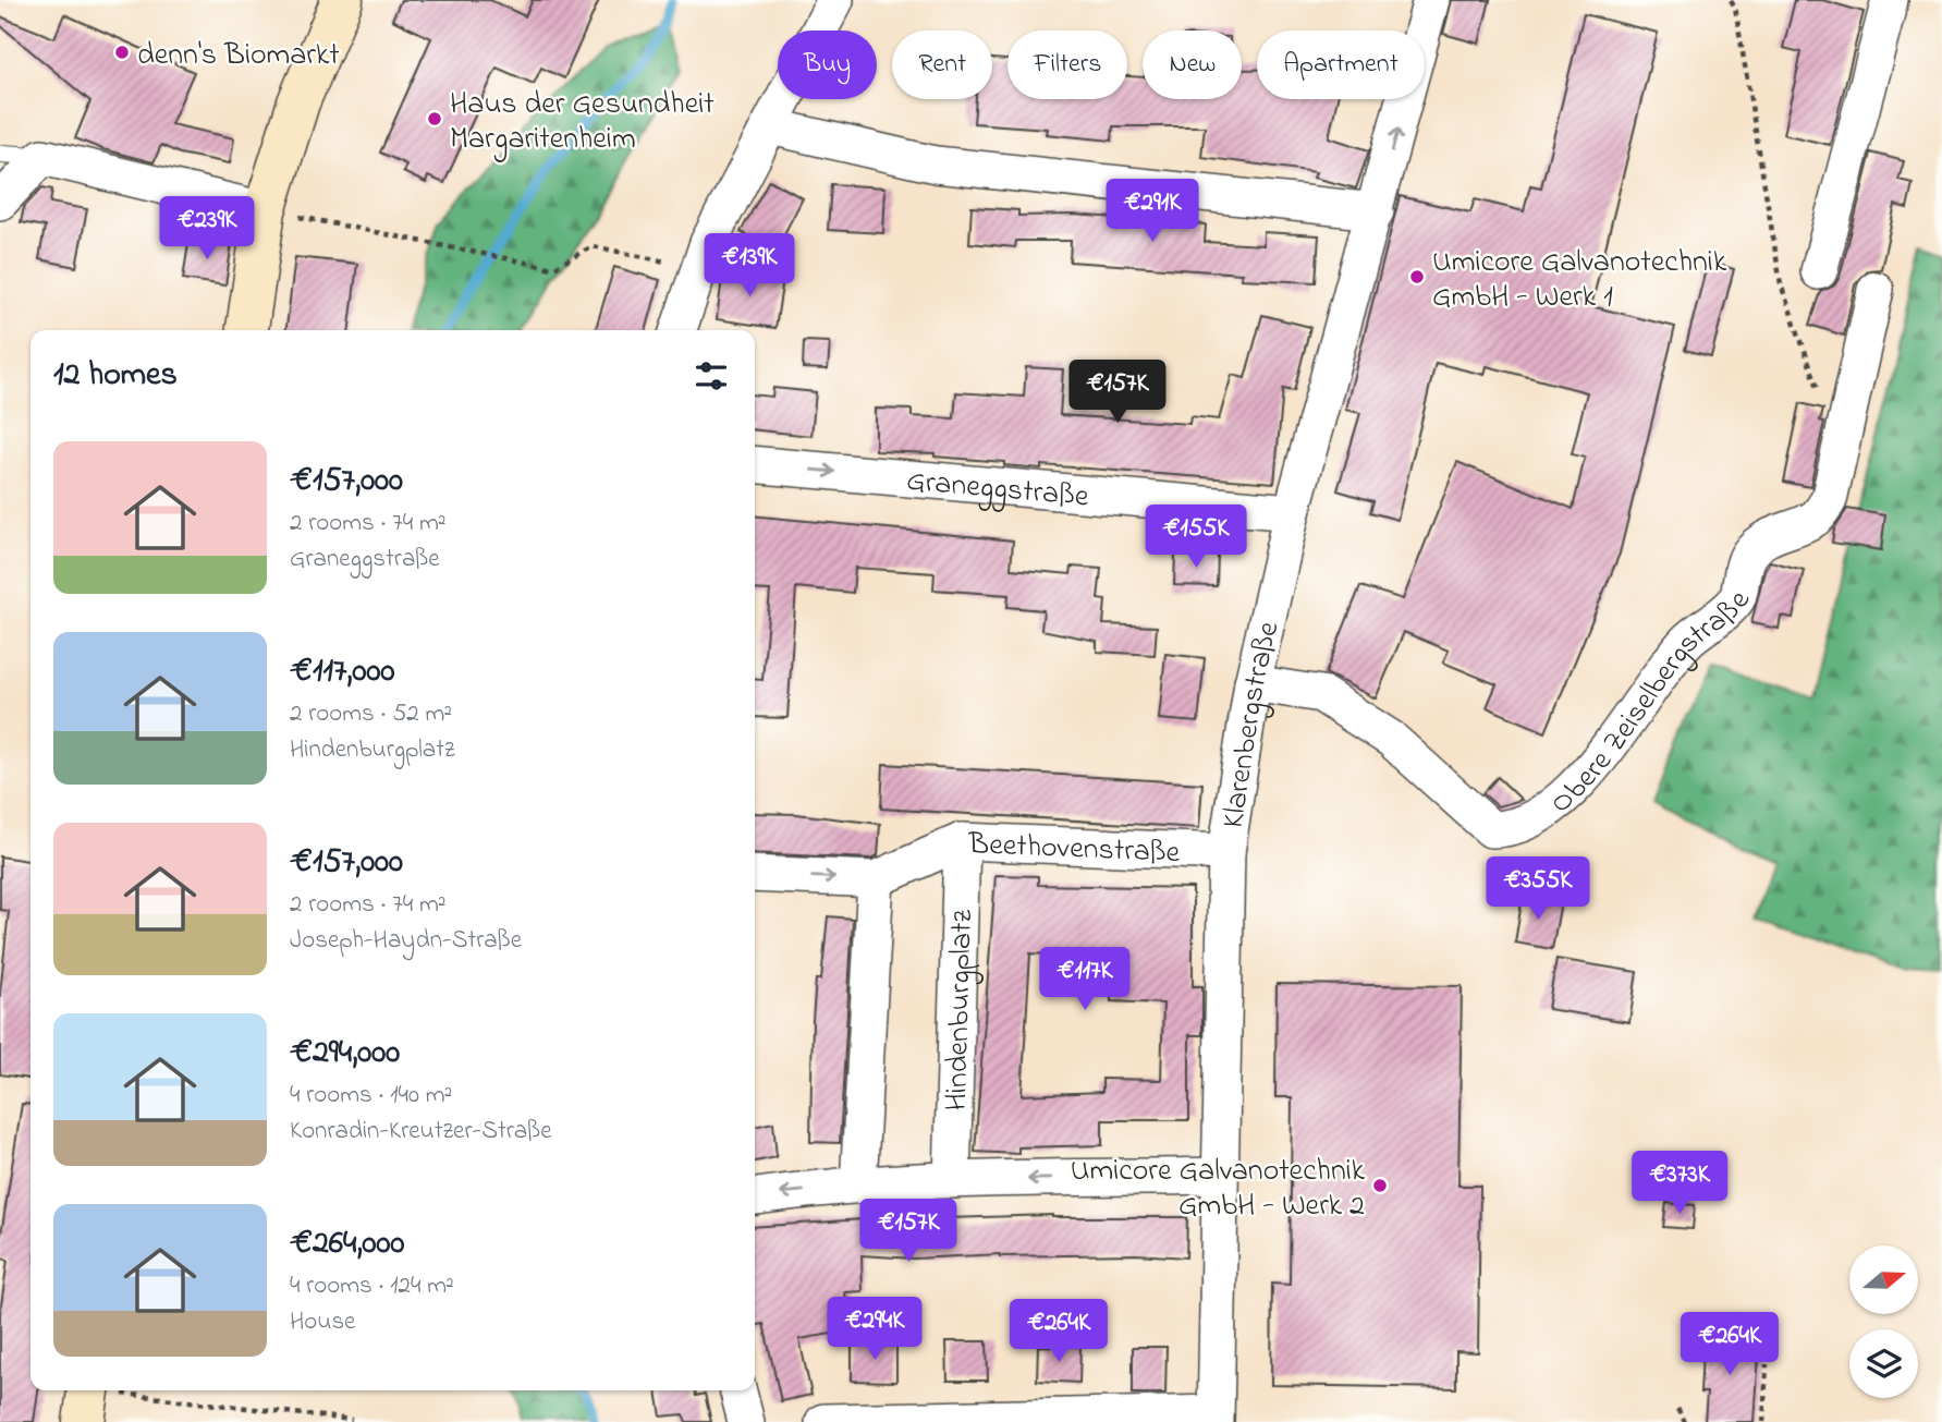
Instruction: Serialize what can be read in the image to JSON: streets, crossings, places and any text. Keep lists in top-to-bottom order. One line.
{"streets":{"street":["Graneggstraße","Obere Zeiselbergstraße","Klarenbergstraße","Beethovenstraße","Hindenburgplatz"]},"crossings":[["Graneggstraße","Klarenbergstraße"],["Obere Zeiselbergstraße","Klarenbergstraße"],["Klarenbergstraße","Beethovenstraße"],["Beethovenstraße","Hindenburgplatz"]],"places":["denn's Biomarkt","Haus der Gesundheit Margaritenheim","Umicore Galvanotechnik GmbH - Werk 1","Umicore Galvanotechnik GmbH - Werk 2"],"north":"right","page":{"chip":["Buy","Rent","Filters","New","Apartment"],"price":["€291K","€239K","€139K","€157K","€155K","€355K","€117K","€373K","€157K","€294K","€264K","€264K"],"heading":"12 homes","list":[{"name":"€157,000","note":"2 rooms · 74 m² · Graneggstraße"},{"name":"€117,000","note":"2 rooms · 52 m² · Hindenburgplatz"},{"name":"€157,000","note":"2 rooms · 74 m² · Joseph-Haydn-Straße"},{"name":"€294,000","note":"4 rooms · 140 m² · Konradin-Kreutzer-Straße"},{"name":"€264,000","note":"4 rooms · 124 m² · House"}]}}
